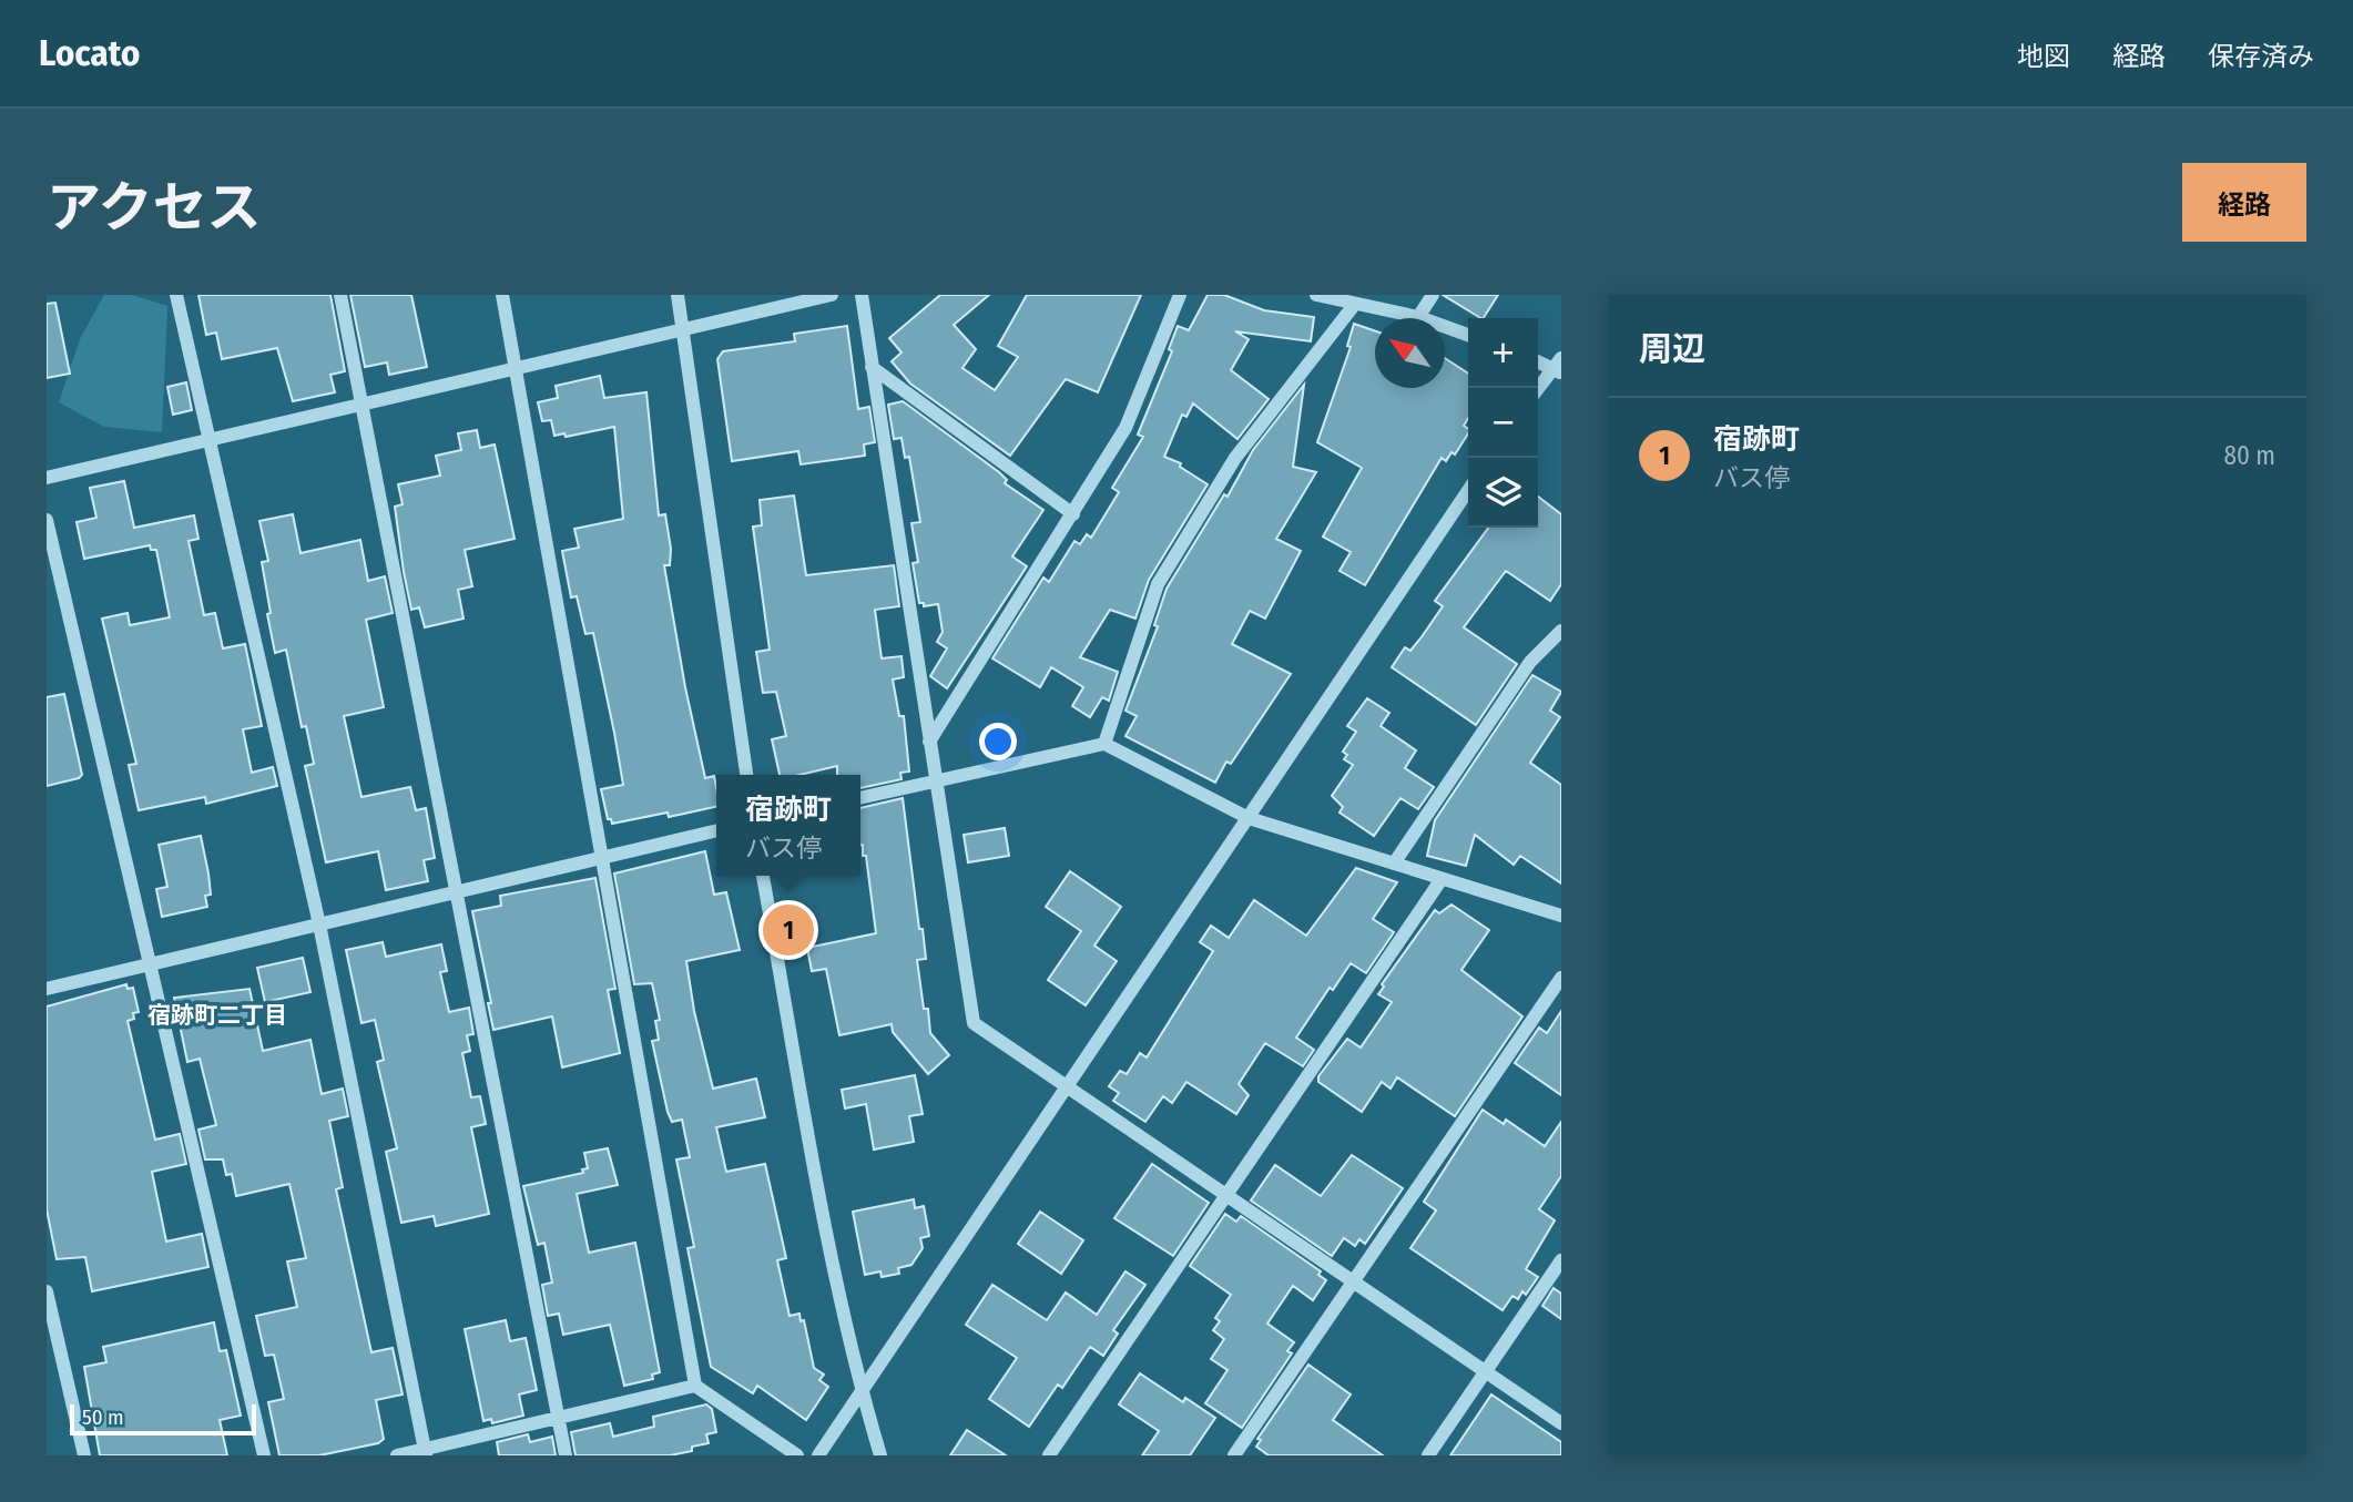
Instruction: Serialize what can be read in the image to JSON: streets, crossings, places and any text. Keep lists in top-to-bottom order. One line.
{"districts":["宿跡町二丁目"],"scale_bar":"50 m","north":"top left","page":{"header":"Locato","nav":["地図","経路","保存済み"],"title":"アクセス","buttons":"経路","heading":"周辺","map_buttons":["+","−"],"list":[{"mark":"1","name":"宿跡町","note":"バス停","value":"80 m"}],"popup":["宿跡町","バス停"],"pins":"1","scale":"50 m"}}
